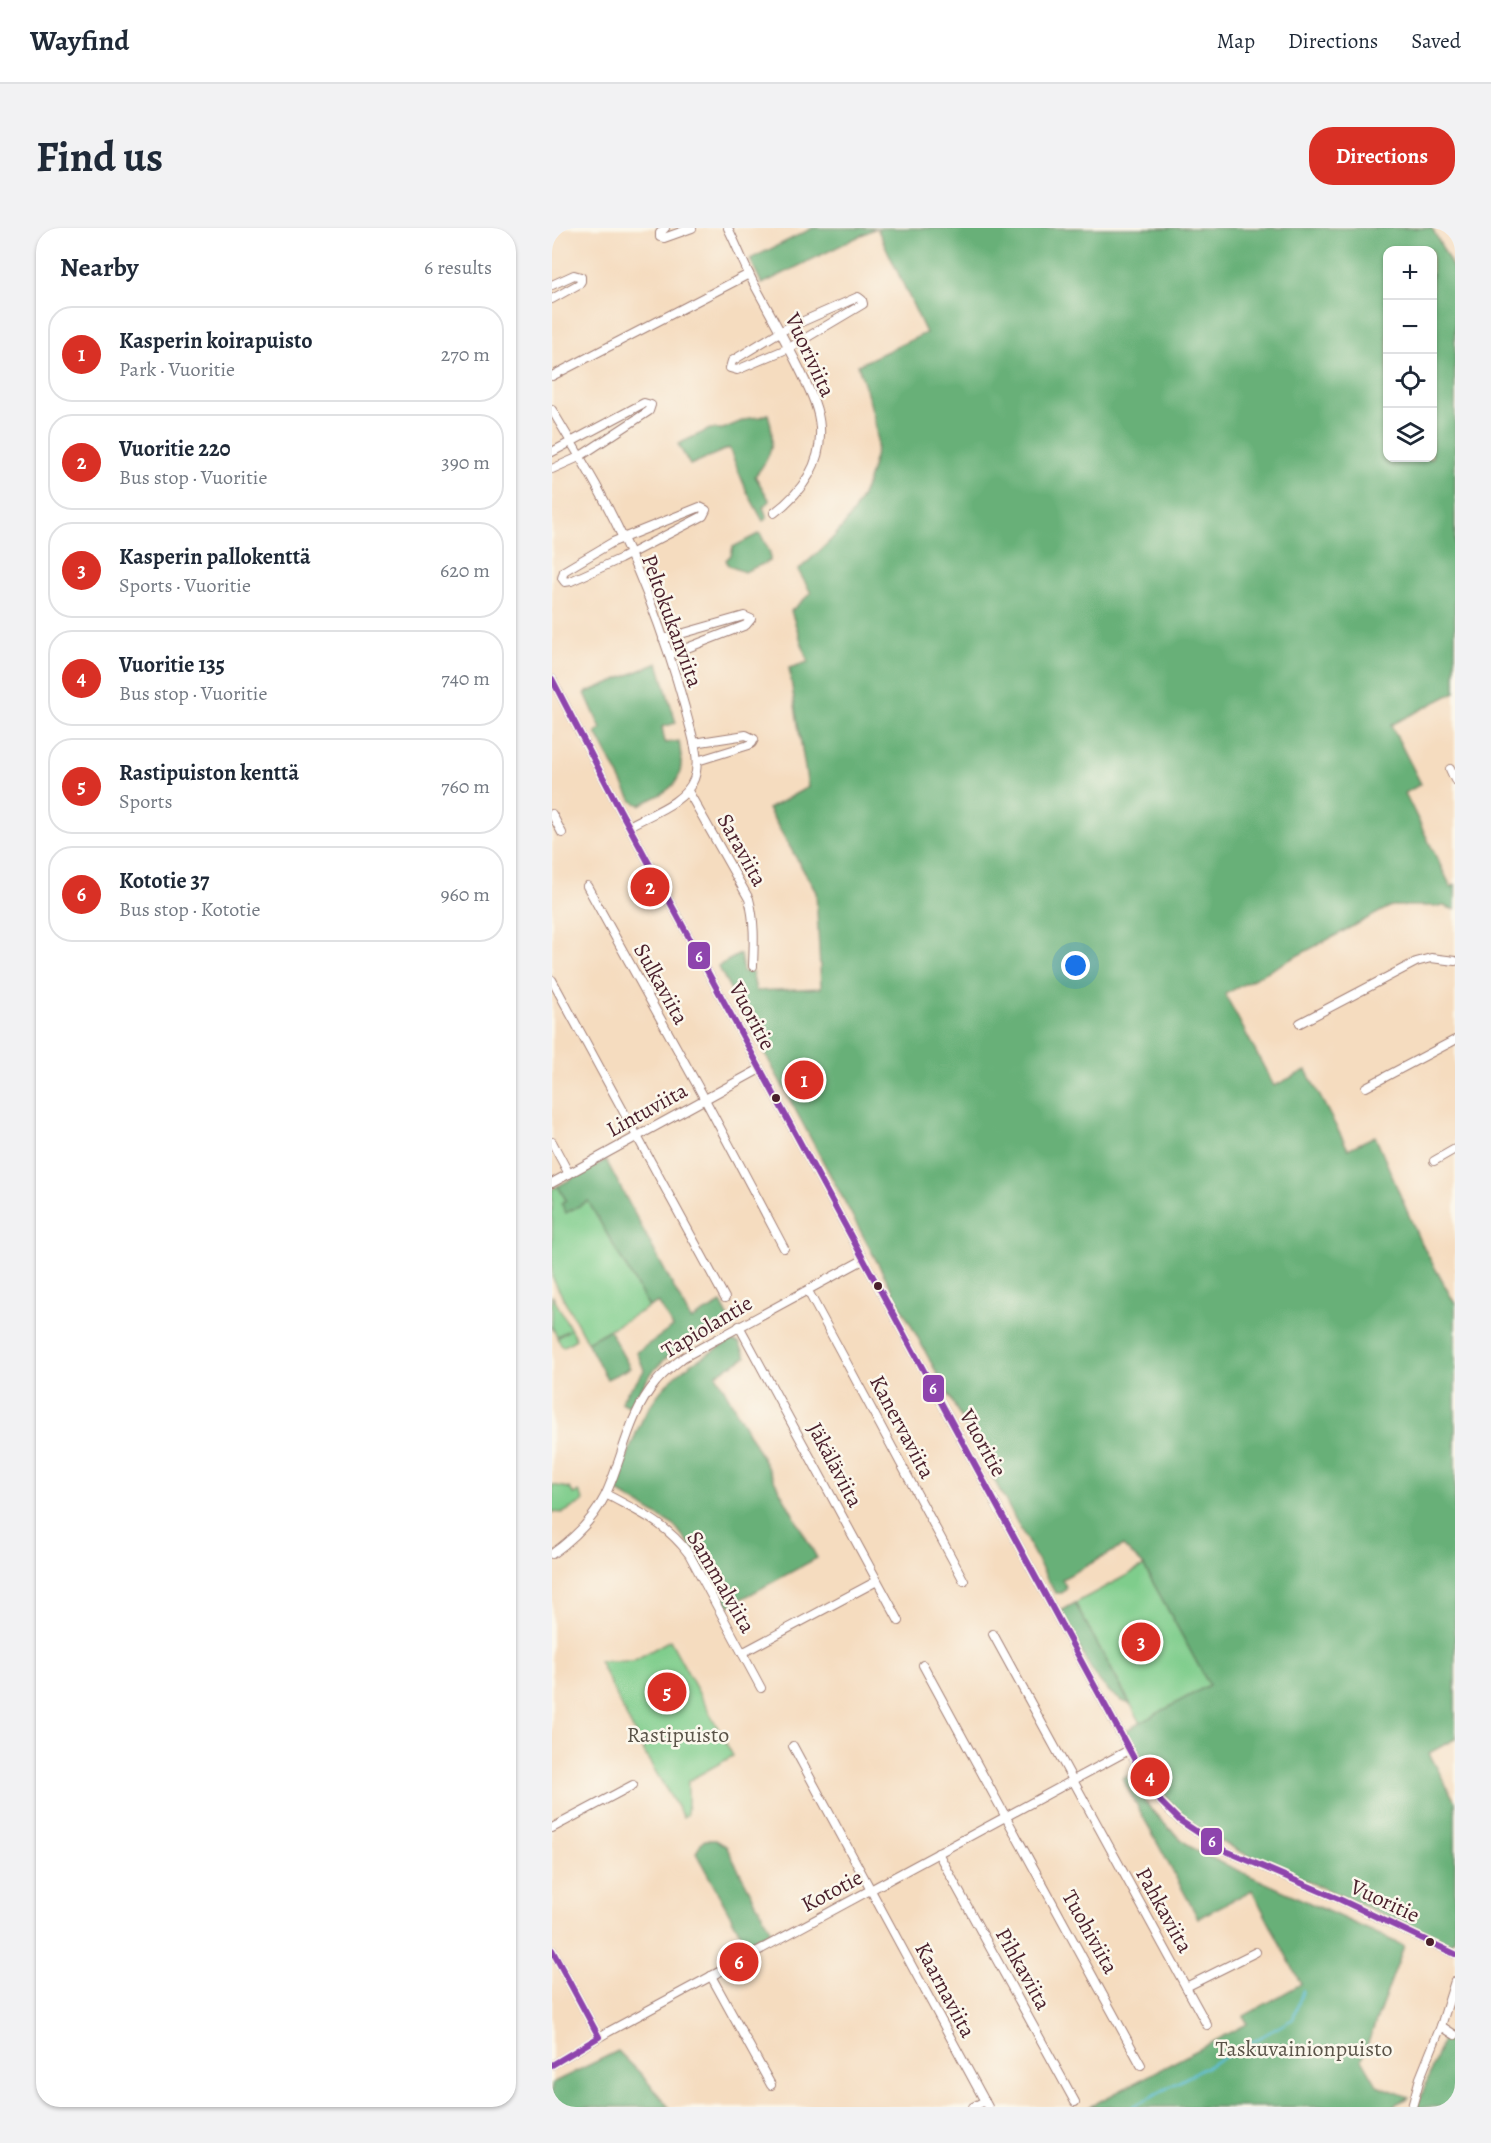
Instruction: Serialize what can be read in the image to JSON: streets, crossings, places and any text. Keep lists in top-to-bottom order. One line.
{"streets":{"street":["Vuoriviita","Peltokukanviita","Saraviita","Sulkaviita","Vuoritie","Lintuviita","Tapiolantie","Kanervaviita","Jäkäläviita","Sammalviita","Kototie","Pahkaviita","Tuohiviita","Pihkaviita","Kaarnaviita"]},"crossings":[["Peltokukanviita","Saraviita"],["Sulkaviita","Lintuviita"],["Vuoritie","Lintuviita"],["Vuoritie","Tapiolantie"],["Vuoritie","Kototie"],["Tapiolantie","Kanervaviita"],["Tapiolantie","Jäkäläviita"],["Tapiolantie","Sammalviita"],["Jäkäläviita","Sammalviita"],["Kototie","Pahkaviita"],["Kototie","Tuohiviita"],["Kototie","Pihkaviita"],["Kototie","Kaarnaviita"]],"parks":["Rastipuisto","Taskuvainionpuisto"],"lines":["transit line 6"],"page":{"header":"Wayfind","nav":["Map","Directions","Saved"],"buttons":"Directions","title":"Find us","heading":["Nearby","6 results"],"map_buttons":["+","−"],"list":[{"mark":"1","name":"Kasperin koirapuisto","note":"Park · Vuoritie","value":"270 m"},{"mark":"2","name":"Vuoritie 220","note":"Bus stop · Vuoritie","value":"390 m"},{"mark":"3","name":"Kasperin pallokenttä","note":"Sports · Vuoritie","value":"620 m"},{"mark":"4","name":"Vuoritie 135","note":"Bus stop · Vuoritie","value":"740 m"},{"mark":"5","name":"Rastipuiston kenttä","note":"Sports","value":"760 m"},{"mark":"6","name":"Kototie 37","note":"Bus stop · Kototie","value":"960 m"}],"pins":["2","1","3","5","4","6"]}}
